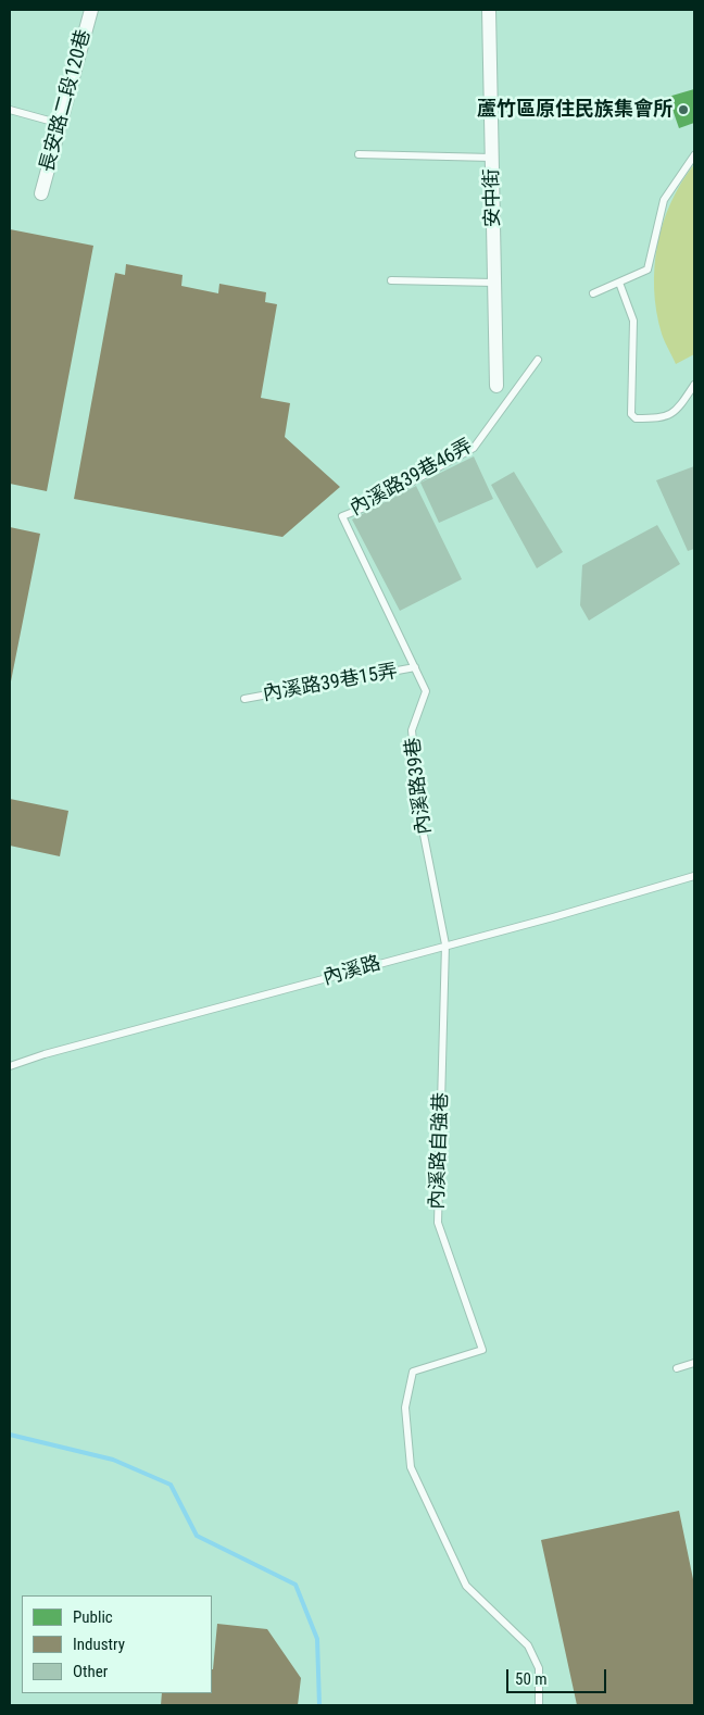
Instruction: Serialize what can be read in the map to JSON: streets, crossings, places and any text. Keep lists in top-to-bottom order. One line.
{"streets":{"street":["長安路二段120巷","安中街"],"lane":["內溪路39巷46弄","內溪路39巷15弄","內溪路39巷","內溪路","內溪路自強巷"]},"crossings":[["內溪路39巷46弄","內溪路39巷"],["內溪路39巷15弄","內溪路39巷"],["內溪路39巷","內溪路"],["內溪路39巷","內溪路自強巷"],["內溪路","內溪路自強巷"]],"places":["蘆竹區原住民族集會所"],"legend":["Public","Industry","Other"],"scale_bar":"50 m"}
